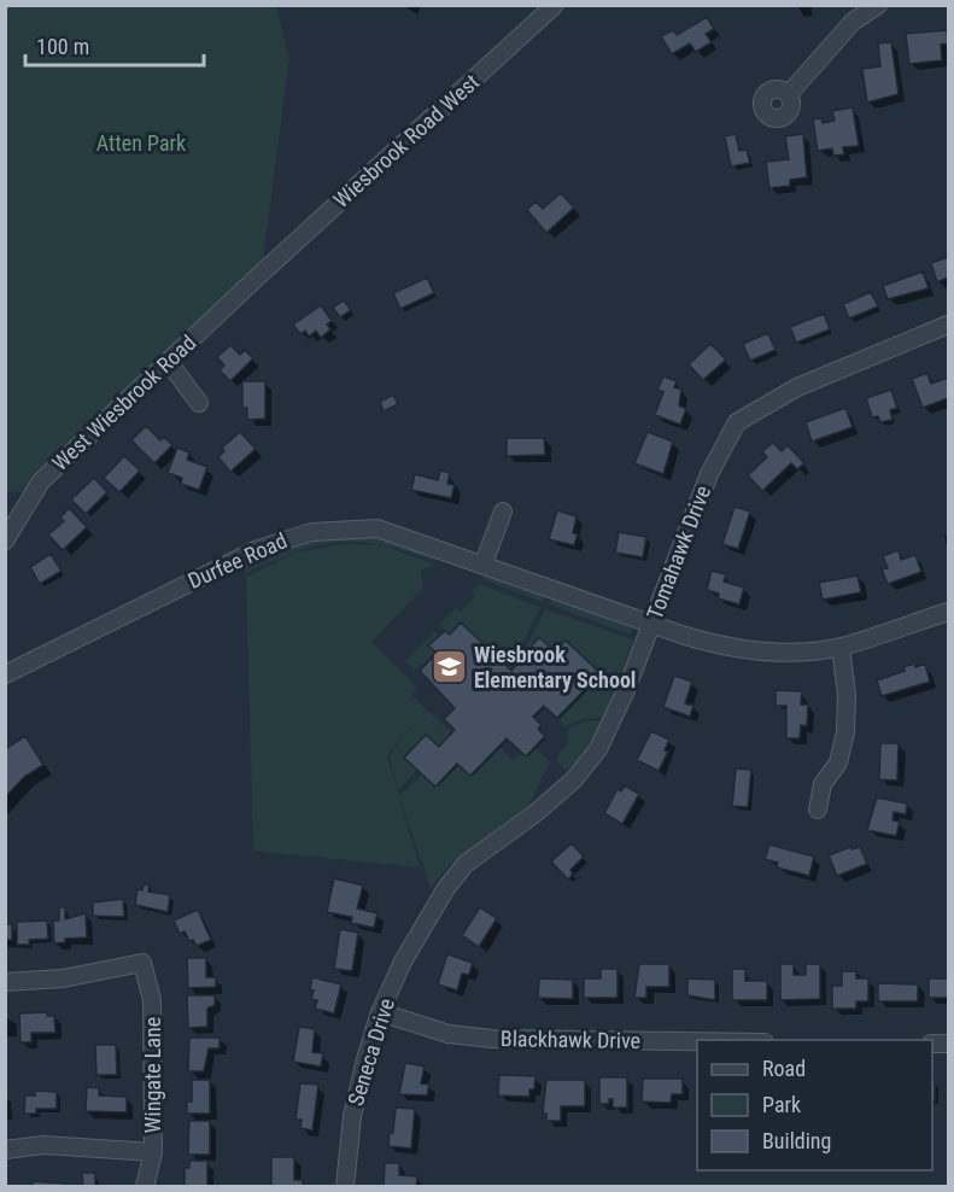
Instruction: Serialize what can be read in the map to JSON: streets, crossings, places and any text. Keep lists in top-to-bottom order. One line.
{"streets":{"street":["Wiesbrook Road West","West Wiesbrook Road","Tomahawk Drive","Durfee Road","Blackhawk Drive","Seneca Drive","Wingate Lane"]},"crossings":[["Wiesbrook Road West","West Wiesbrook Road"],["Tomahawk Drive","Durfee Road"],["Tomahawk Drive","Seneca Drive"],["Blackhawk Drive","Seneca Drive"]],"parks":["Atten Park"],"places":{"school or university":["Wiesbrook Elementary School"]},"legend":["Road","Park","Building"],"scale_bar":"100 m"}
